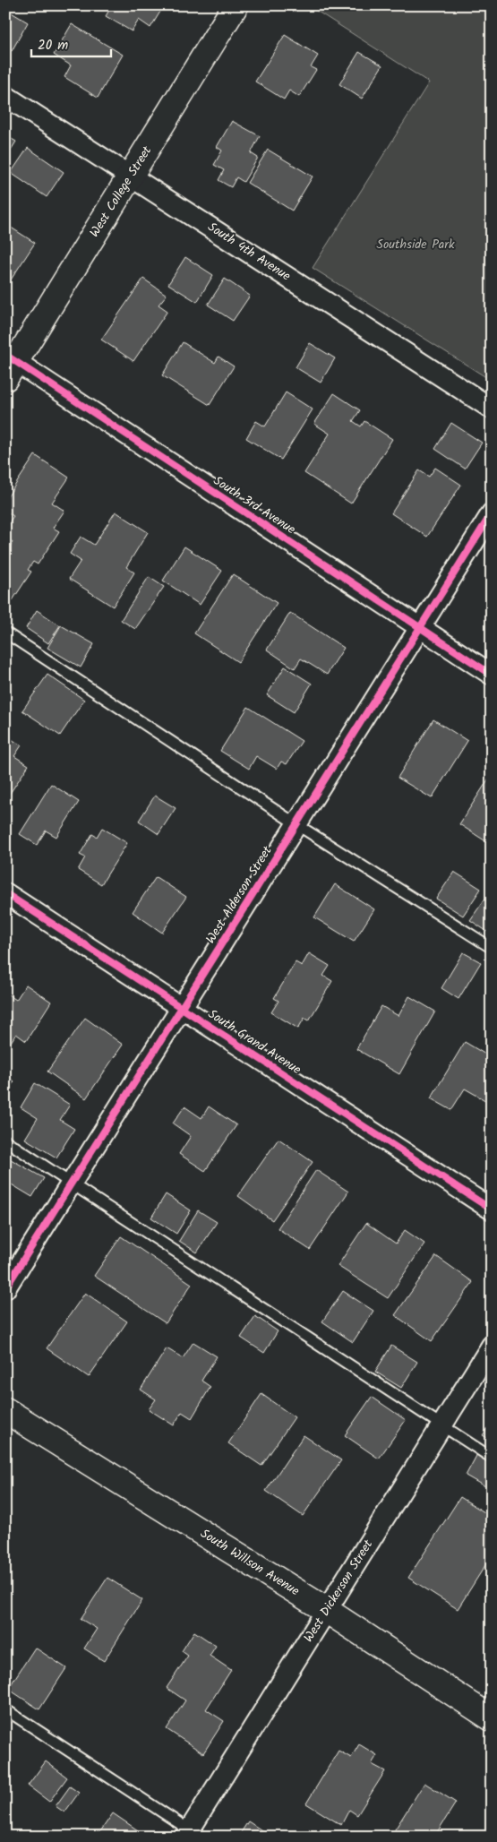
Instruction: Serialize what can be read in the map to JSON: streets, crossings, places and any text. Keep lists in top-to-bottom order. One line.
{"streets":{"main road":["West College Street","South Willson Avenue"],"street":["South 4th Avenue","South 3rd Avenue","West Alderson Street","South Grand Avenue","West Dickerson Street"]},"crossings":[["West College Street","South 4th Avenue"],["West College Street","South 3rd Avenue"],["South 3rd Avenue","West Alderson Street"],["West Alderson Street","South Grand Avenue"],["South Willson Avenue","West Dickerson Street"]],"parks":["Southside Park"],"scale_bar":"20 m"}
